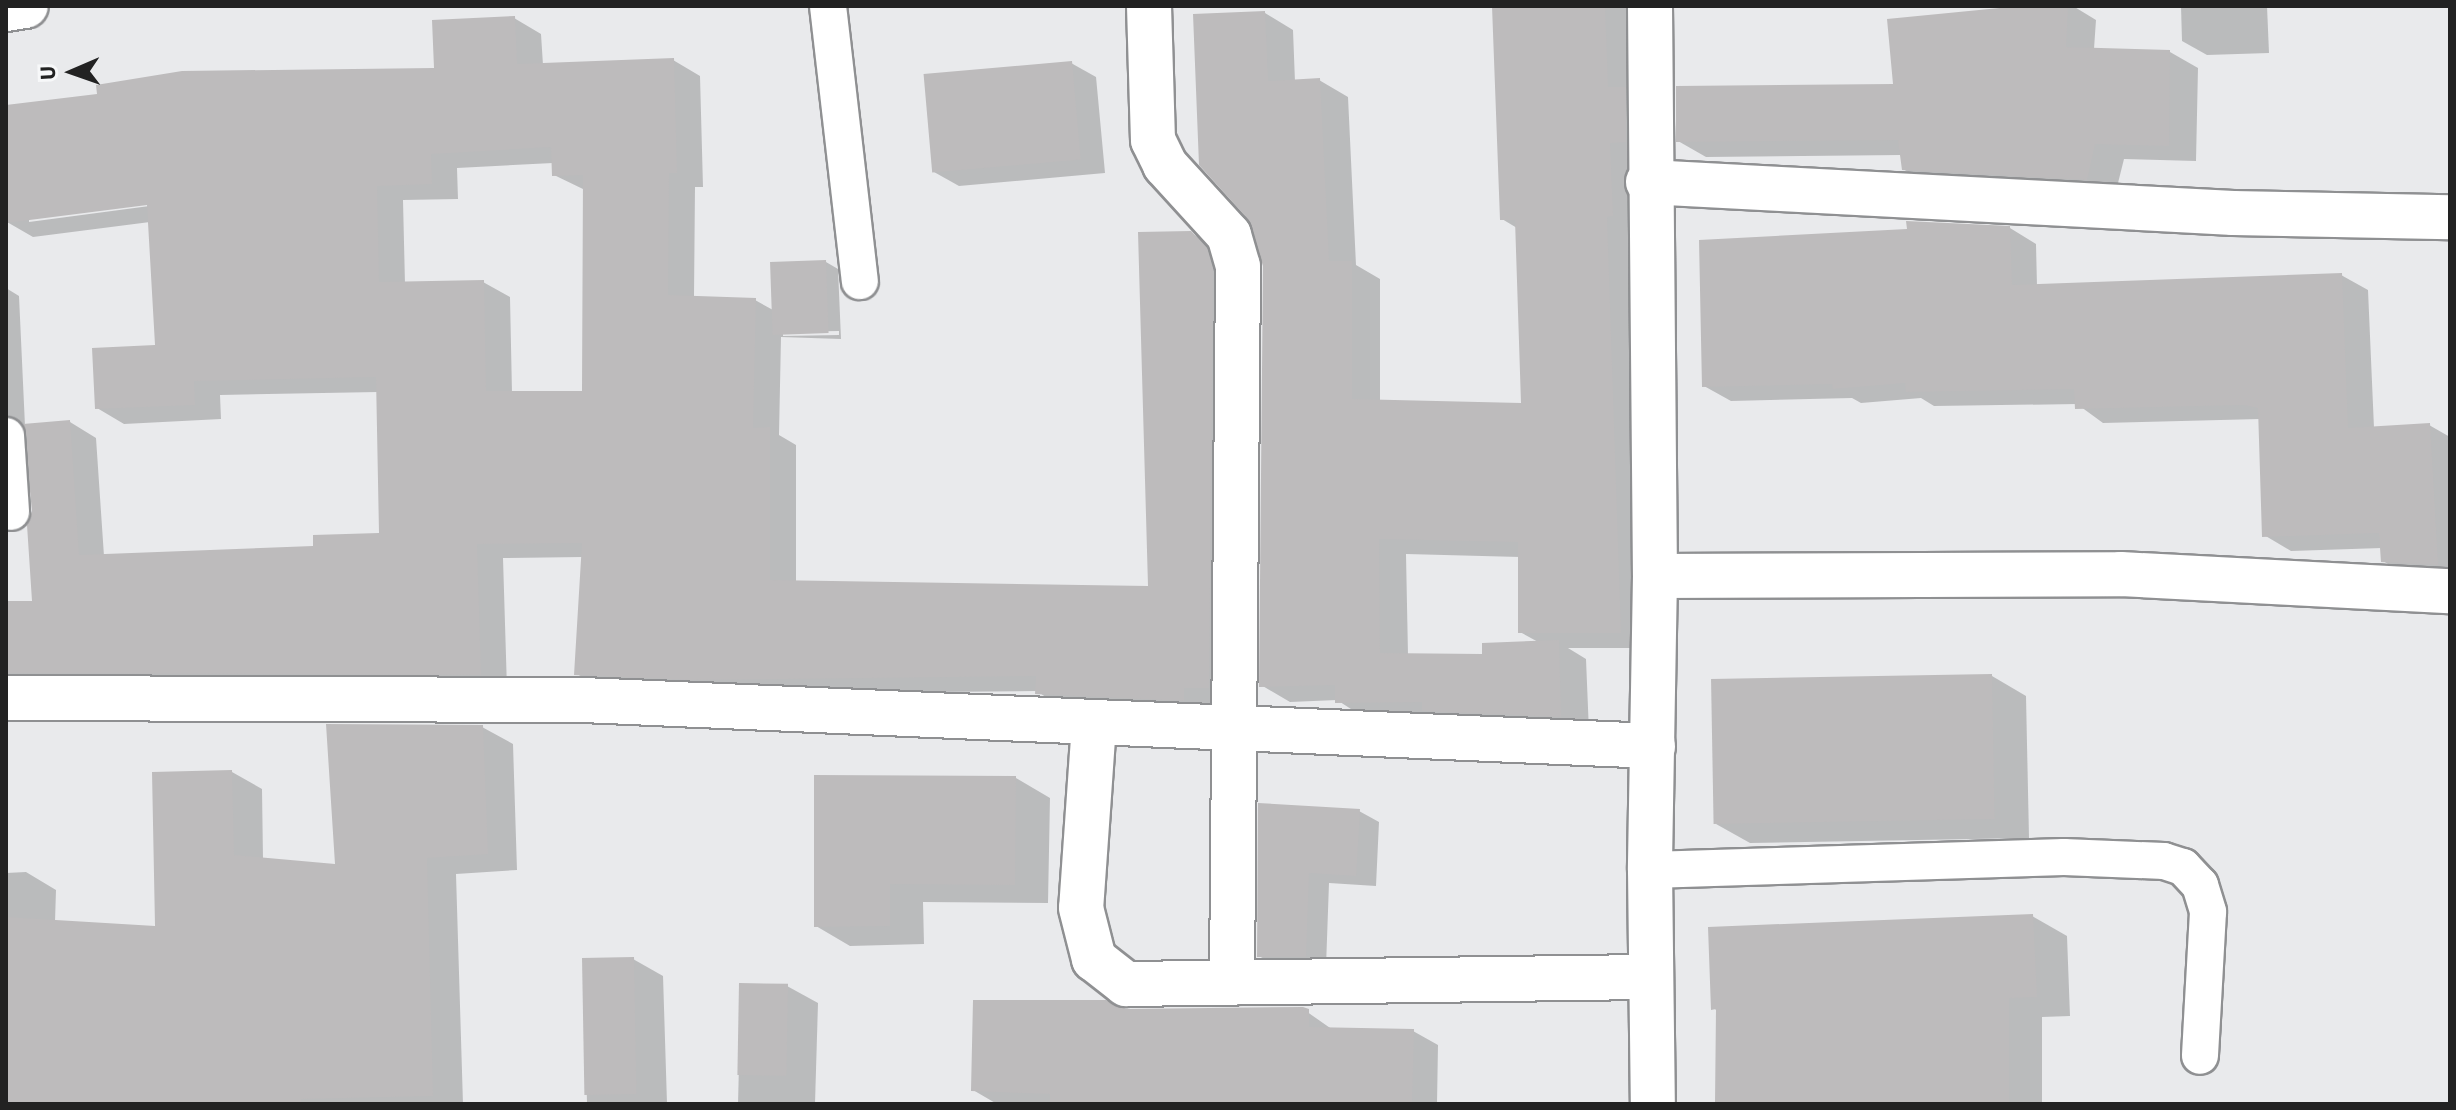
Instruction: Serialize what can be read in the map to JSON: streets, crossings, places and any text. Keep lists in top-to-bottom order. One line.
{"north":"left"}
